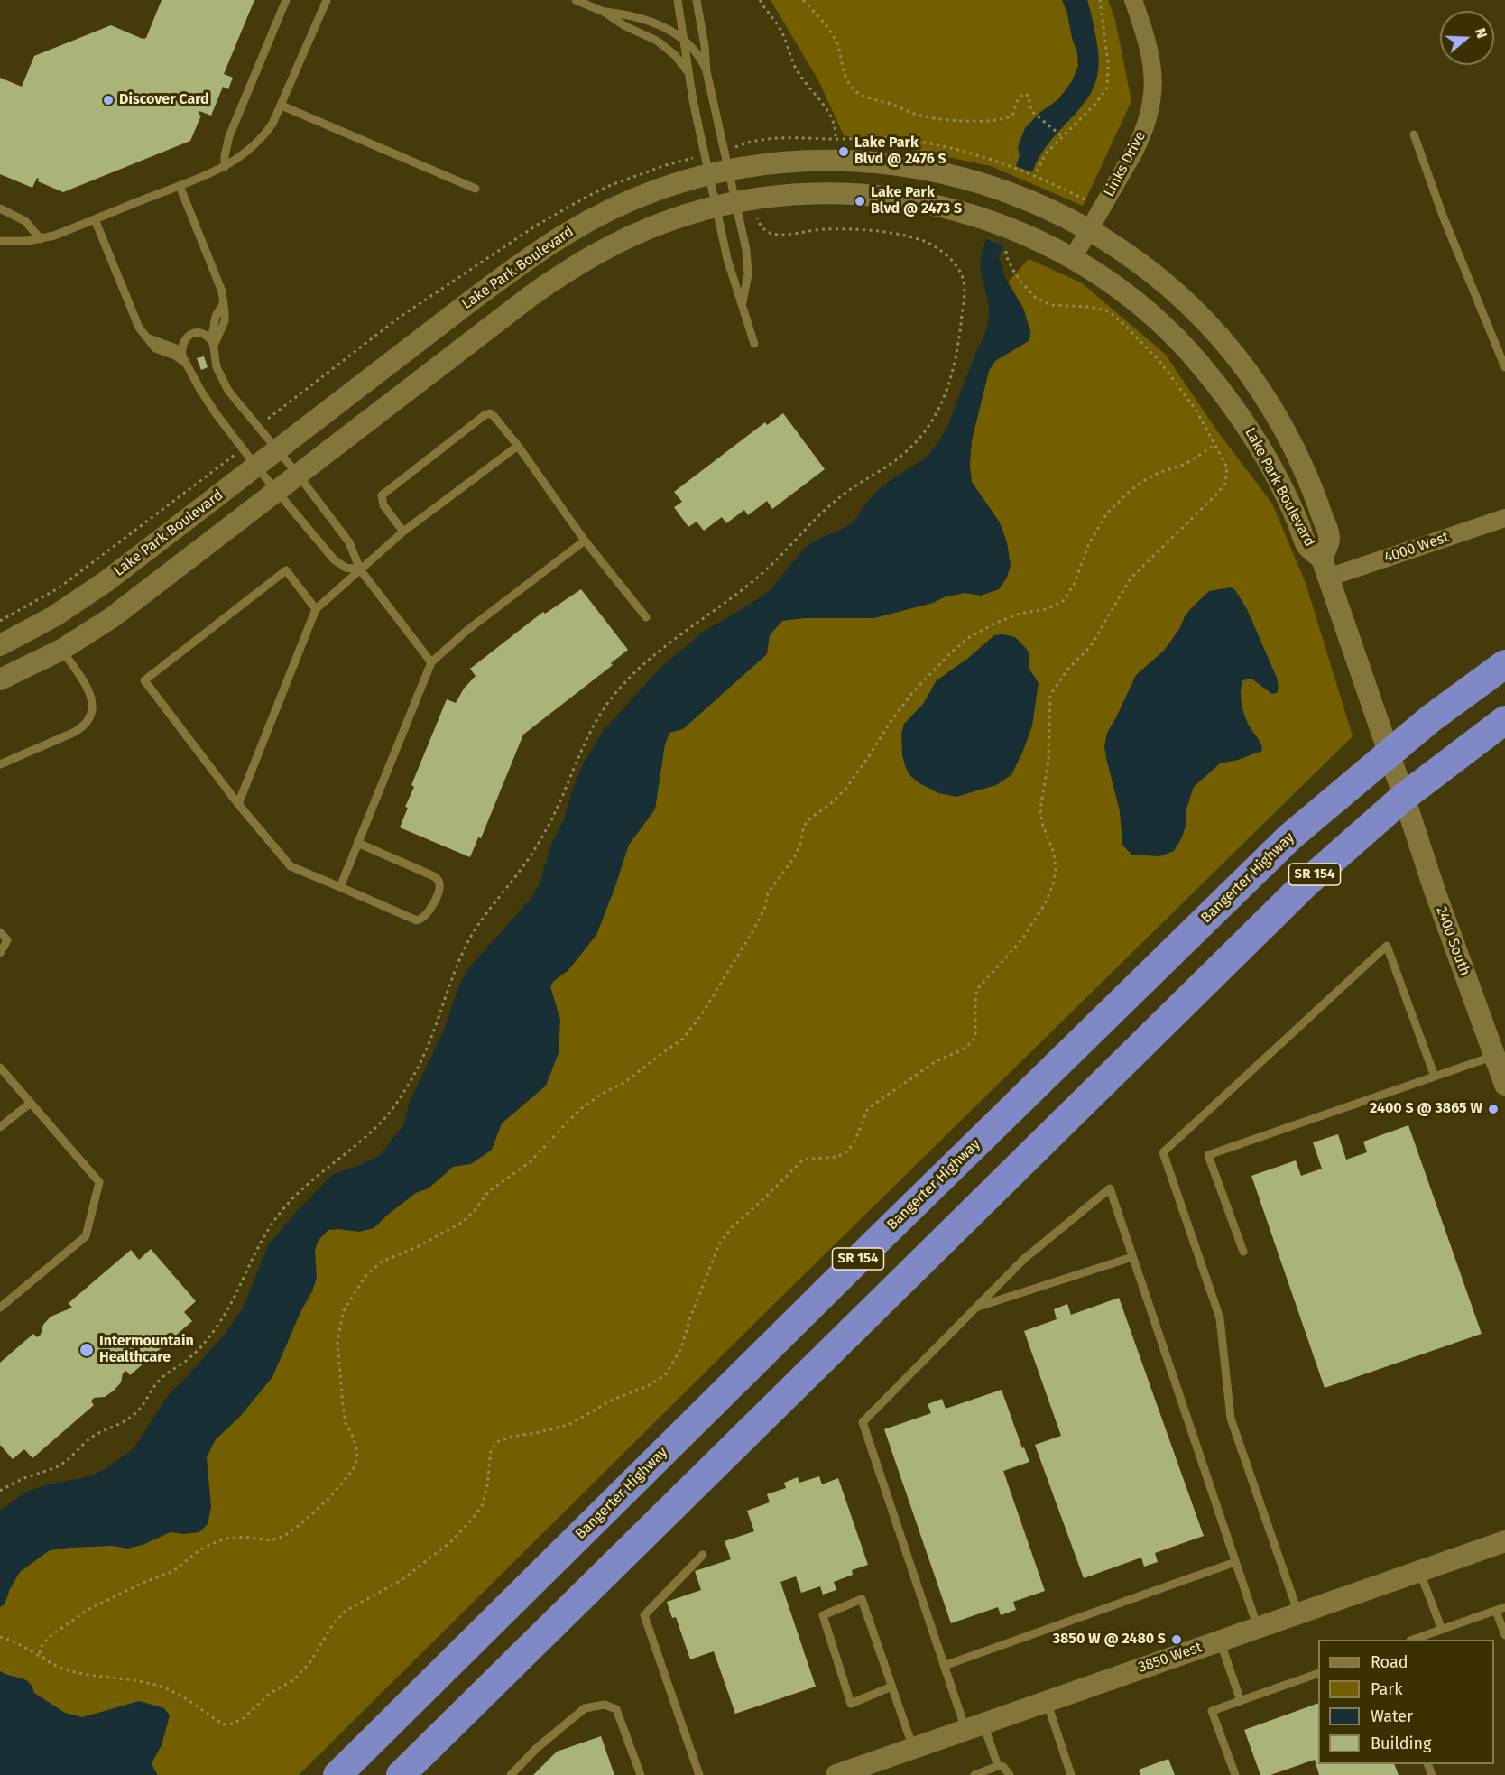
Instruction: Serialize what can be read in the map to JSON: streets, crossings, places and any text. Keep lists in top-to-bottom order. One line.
{"streets":{"highway":["SR 154","Bangerter Highway"],"street":["Links Drive","Lake Park Boulevard","4000 West","2400 South","3850 West"]},"crossings":[["Links Drive","Lake Park Boulevard"],["Lake Park Boulevard","4000 West"],["Lake Park Boulevard","SR 154"],["Lake Park Boulevard","Bangerter Highway"],["Lake Park Boulevard","2400 South"],["SR 154","2400 South"]],"places":["Discover Card","Lake Park Blvd @ 2476 S","Lake Park Blvd @ 2473 S","2400 S @ 3865 W","Intermountain Healthcare","3850 W @ 2480 S"],"legend":["Road","Park","Water","Building"],"north":"right"}
